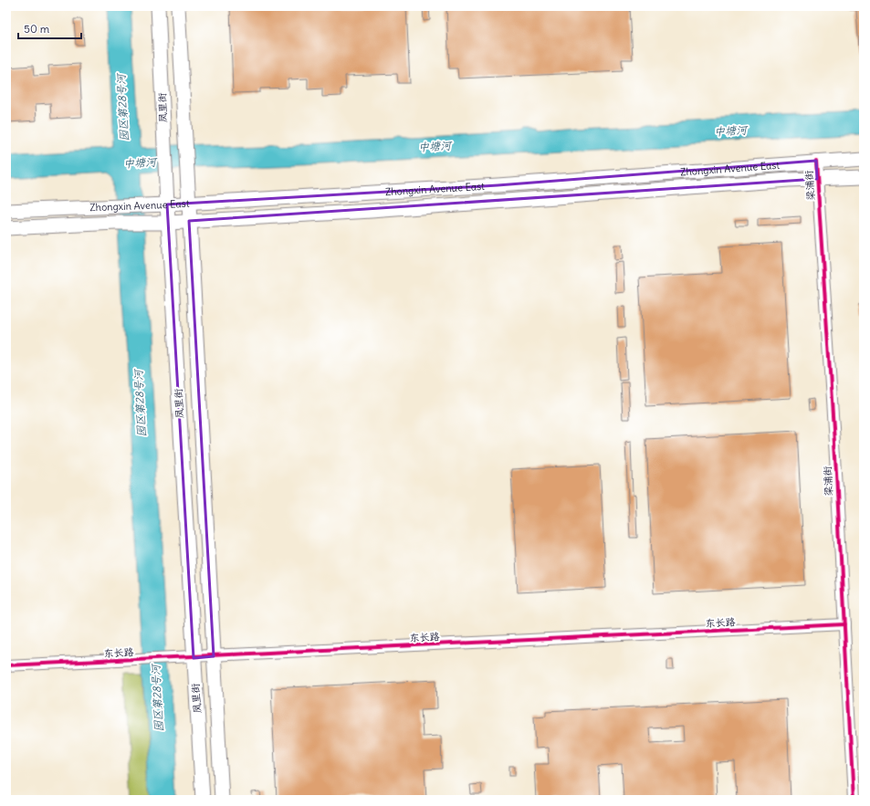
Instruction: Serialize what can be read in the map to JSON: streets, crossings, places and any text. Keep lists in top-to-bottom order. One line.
{"streets":{"main road":["凤里街","Zhongxin Avenue East"],"street":["梁浦街","东长路"]},"crossings":[["凤里街","Zhongxin Avenue East"],["凤里街","东长路"],["Zhongxin Avenue East","梁浦街"],["梁浦街","东长路"]],"water":["园区第28号河","中塘河"],"scale_bar":"50 m"}
